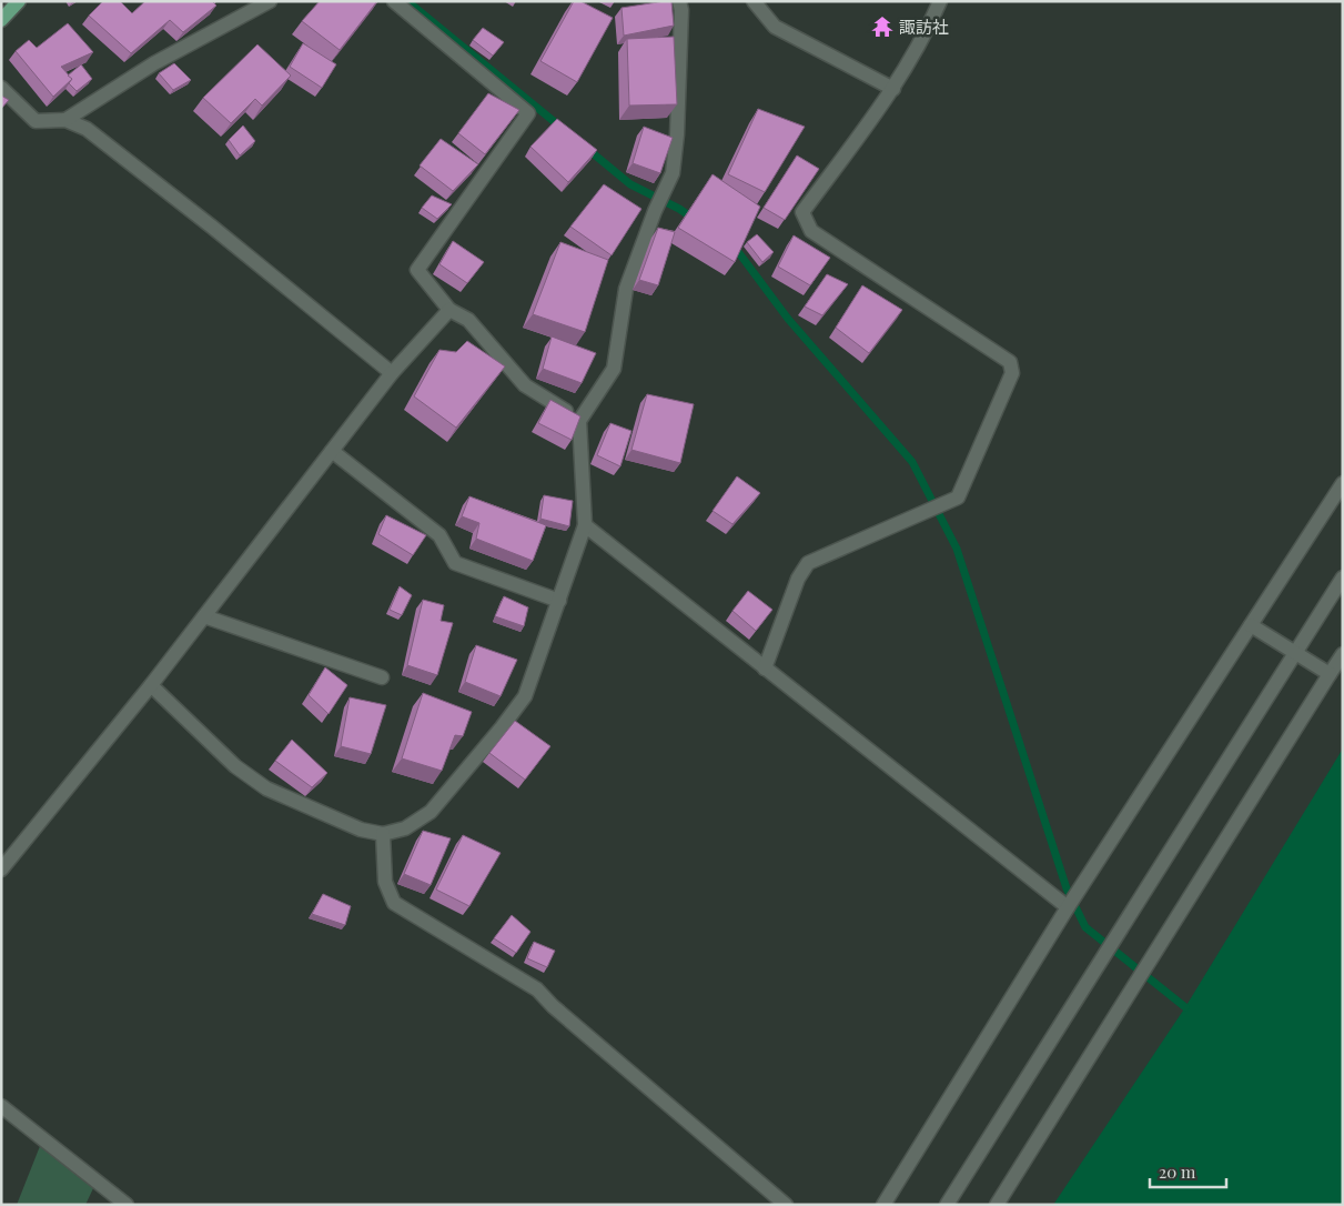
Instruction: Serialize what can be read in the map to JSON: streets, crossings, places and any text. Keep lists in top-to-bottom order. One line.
{"places":{"temple":["諏訪社"]},"scale_bar":"20 m"}
